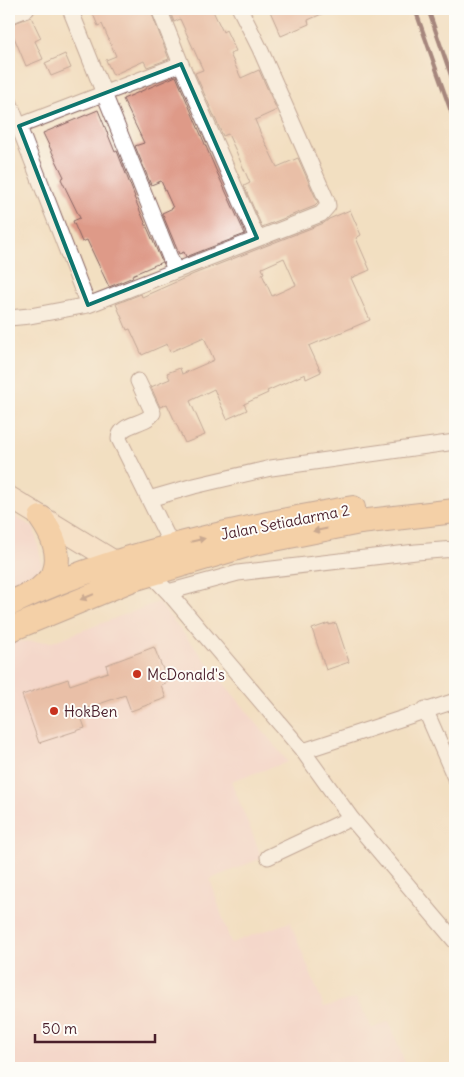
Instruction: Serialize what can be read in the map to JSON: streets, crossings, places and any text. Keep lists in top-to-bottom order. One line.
{"streets":{"main road":["Jalan Setiadarma 2"]},"places":["McDonald's","HokBen"],"scale_bar":"50 m"}
